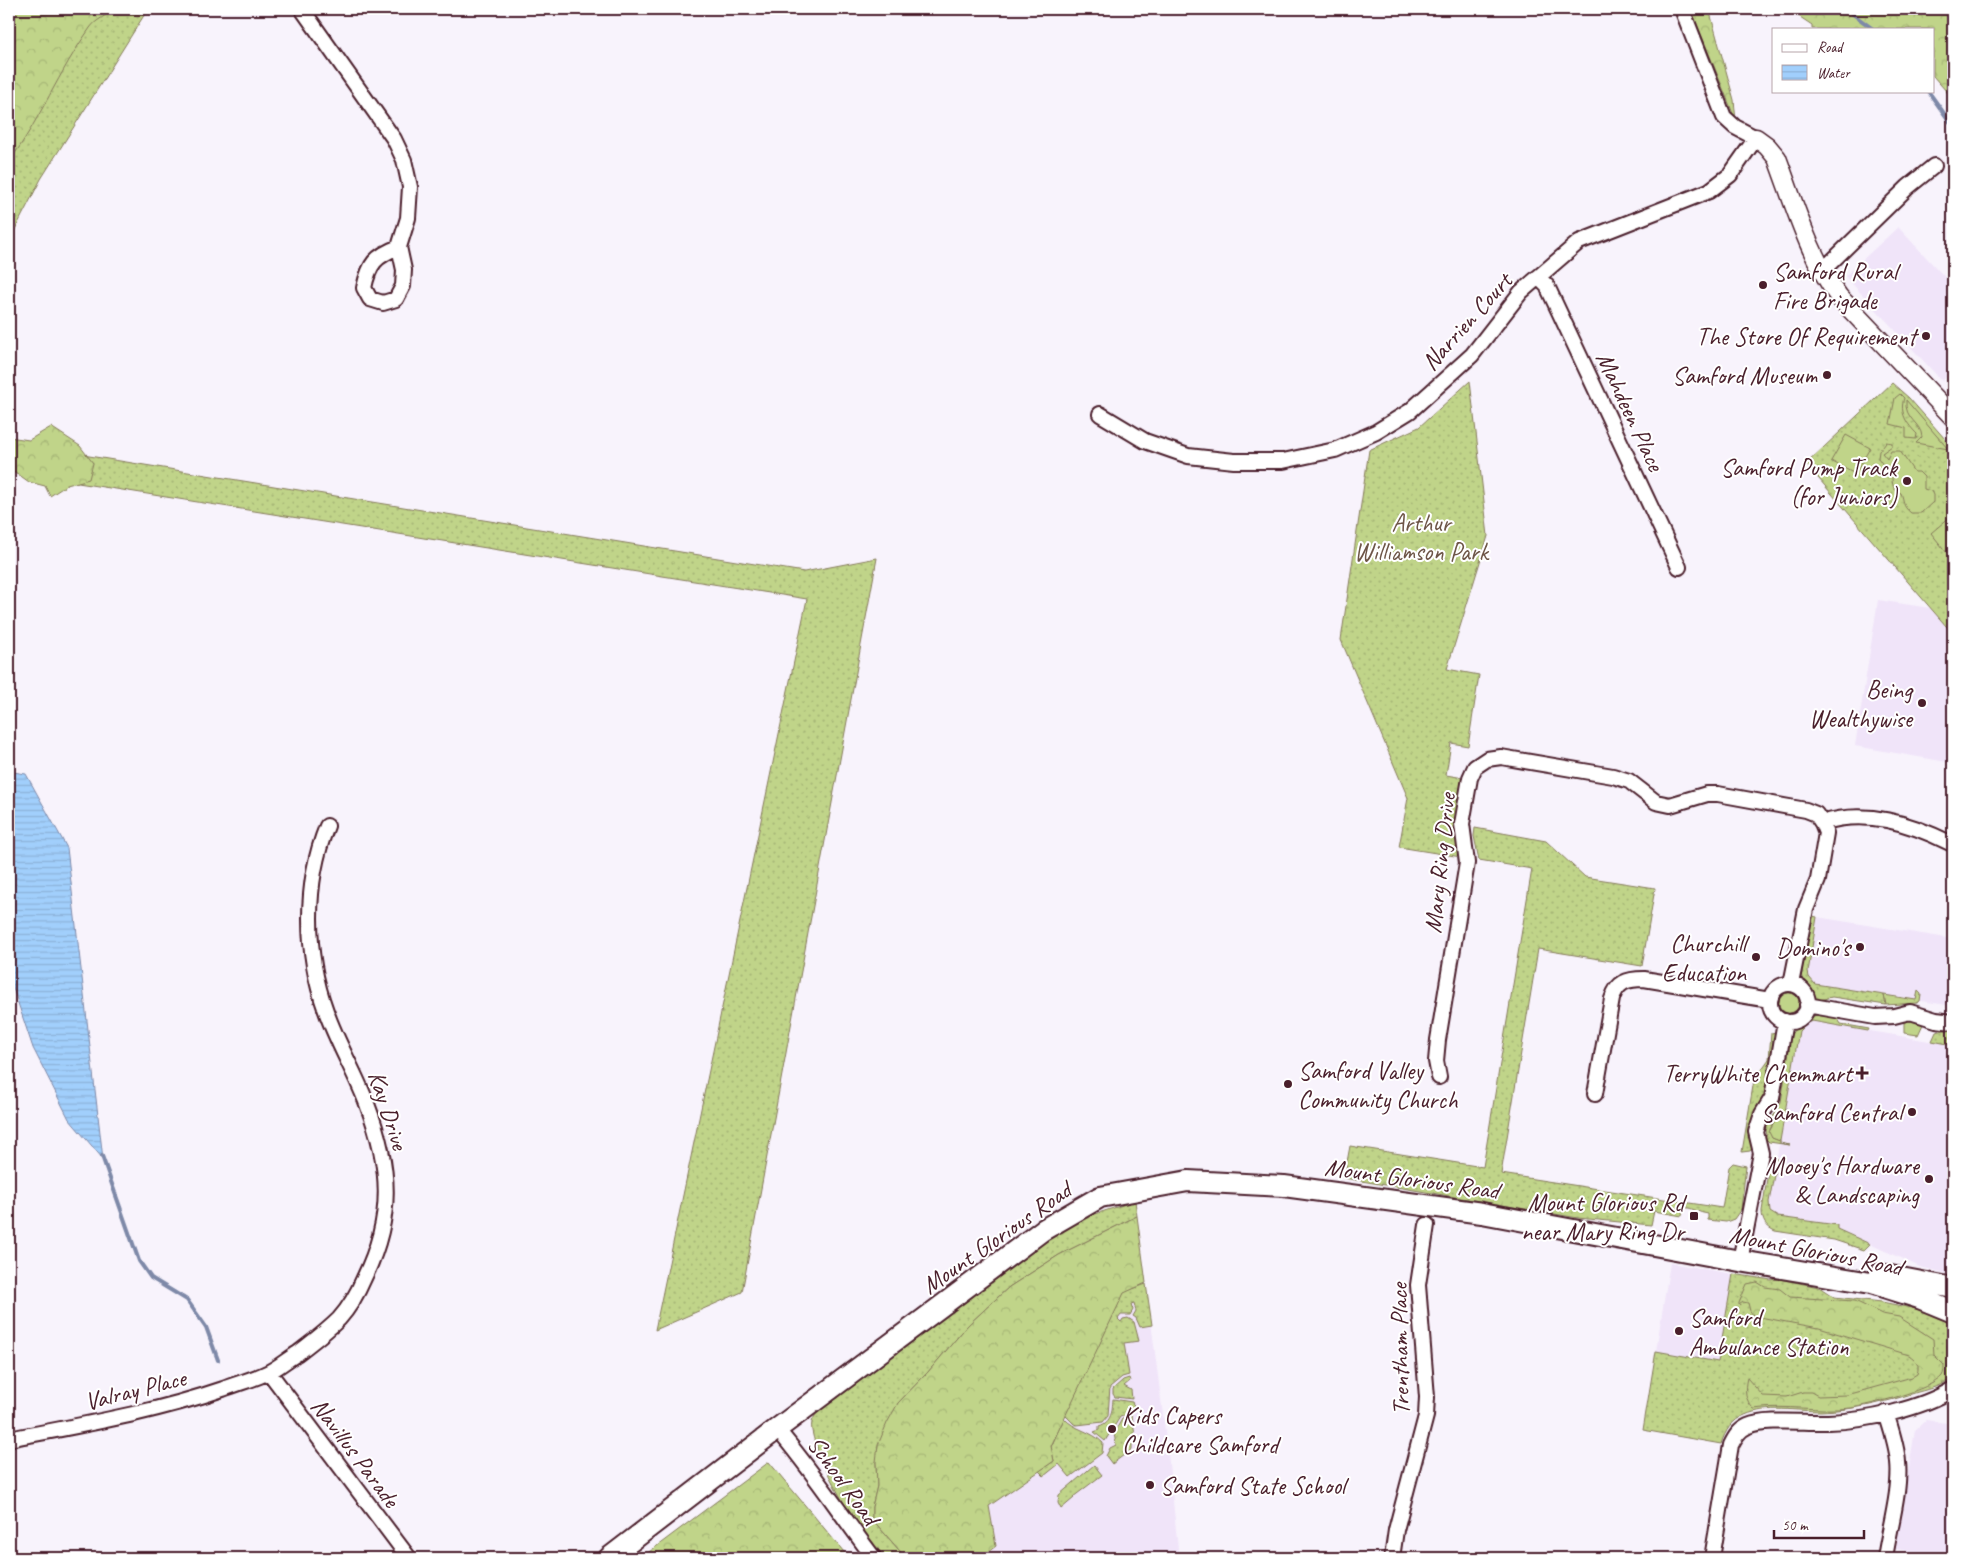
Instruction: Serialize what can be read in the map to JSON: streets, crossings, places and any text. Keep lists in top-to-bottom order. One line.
{"streets":{"main road":["Mount Glorious Road"],"street":["Narrien Court","Mahdeen Place","Mary Ring Drive","Kay Drive","Trentham Place","Valray Place","Navillus Parade","School Road"]},"crossings":[["Narrien Court","Mahdeen Place"],["Kay Drive","Valray Place"],["Kay Drive","Navillus Parade"],["Mount Glorious Road","School Road"],["Valray Place","Navillus Parade"]],"parks":["Arthur Williamson Park"],"places":{"other":["Samford Rural Fire Brigade","The Store Of Requirement","Samford Museum","Samford Pump Track (for Juniors)","Being Wealthywise","Domino's","Churchill Education","Samford Valley Community Church","Samford Central","Mooey's Hardware & Landscaping","Samford Ambulance Station","Kids Capers Childcare Samford","Samford State School"],"health":["TerryWhite Chemmart"],"transit":["Mount Glorious Rd near Mary Ring Dr"]},"legend":["Road","Water"],"scale_bar":"50 m"}
